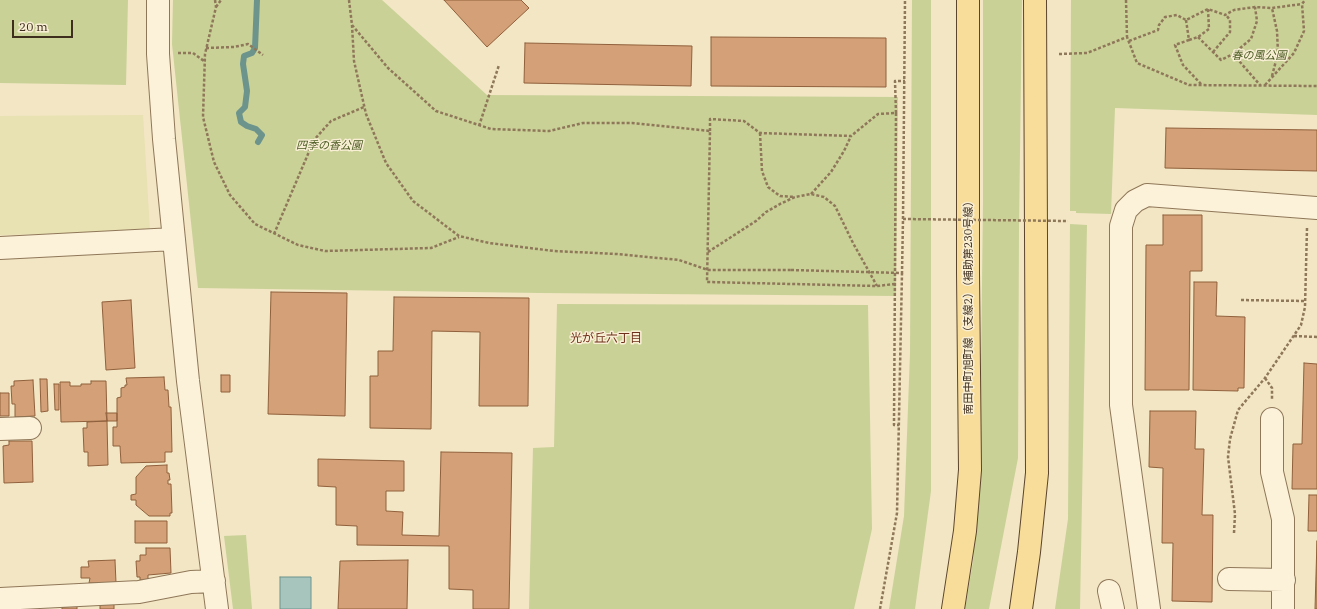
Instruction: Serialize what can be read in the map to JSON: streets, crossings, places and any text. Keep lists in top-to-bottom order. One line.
{"streets":{"main road":["南田中町旭町線（支線2）（補助第230号線）"]},"districts":["光が丘六丁目"],"parks":["春の風公園","四季の香公園"],"scale_bar":"20 m"}
